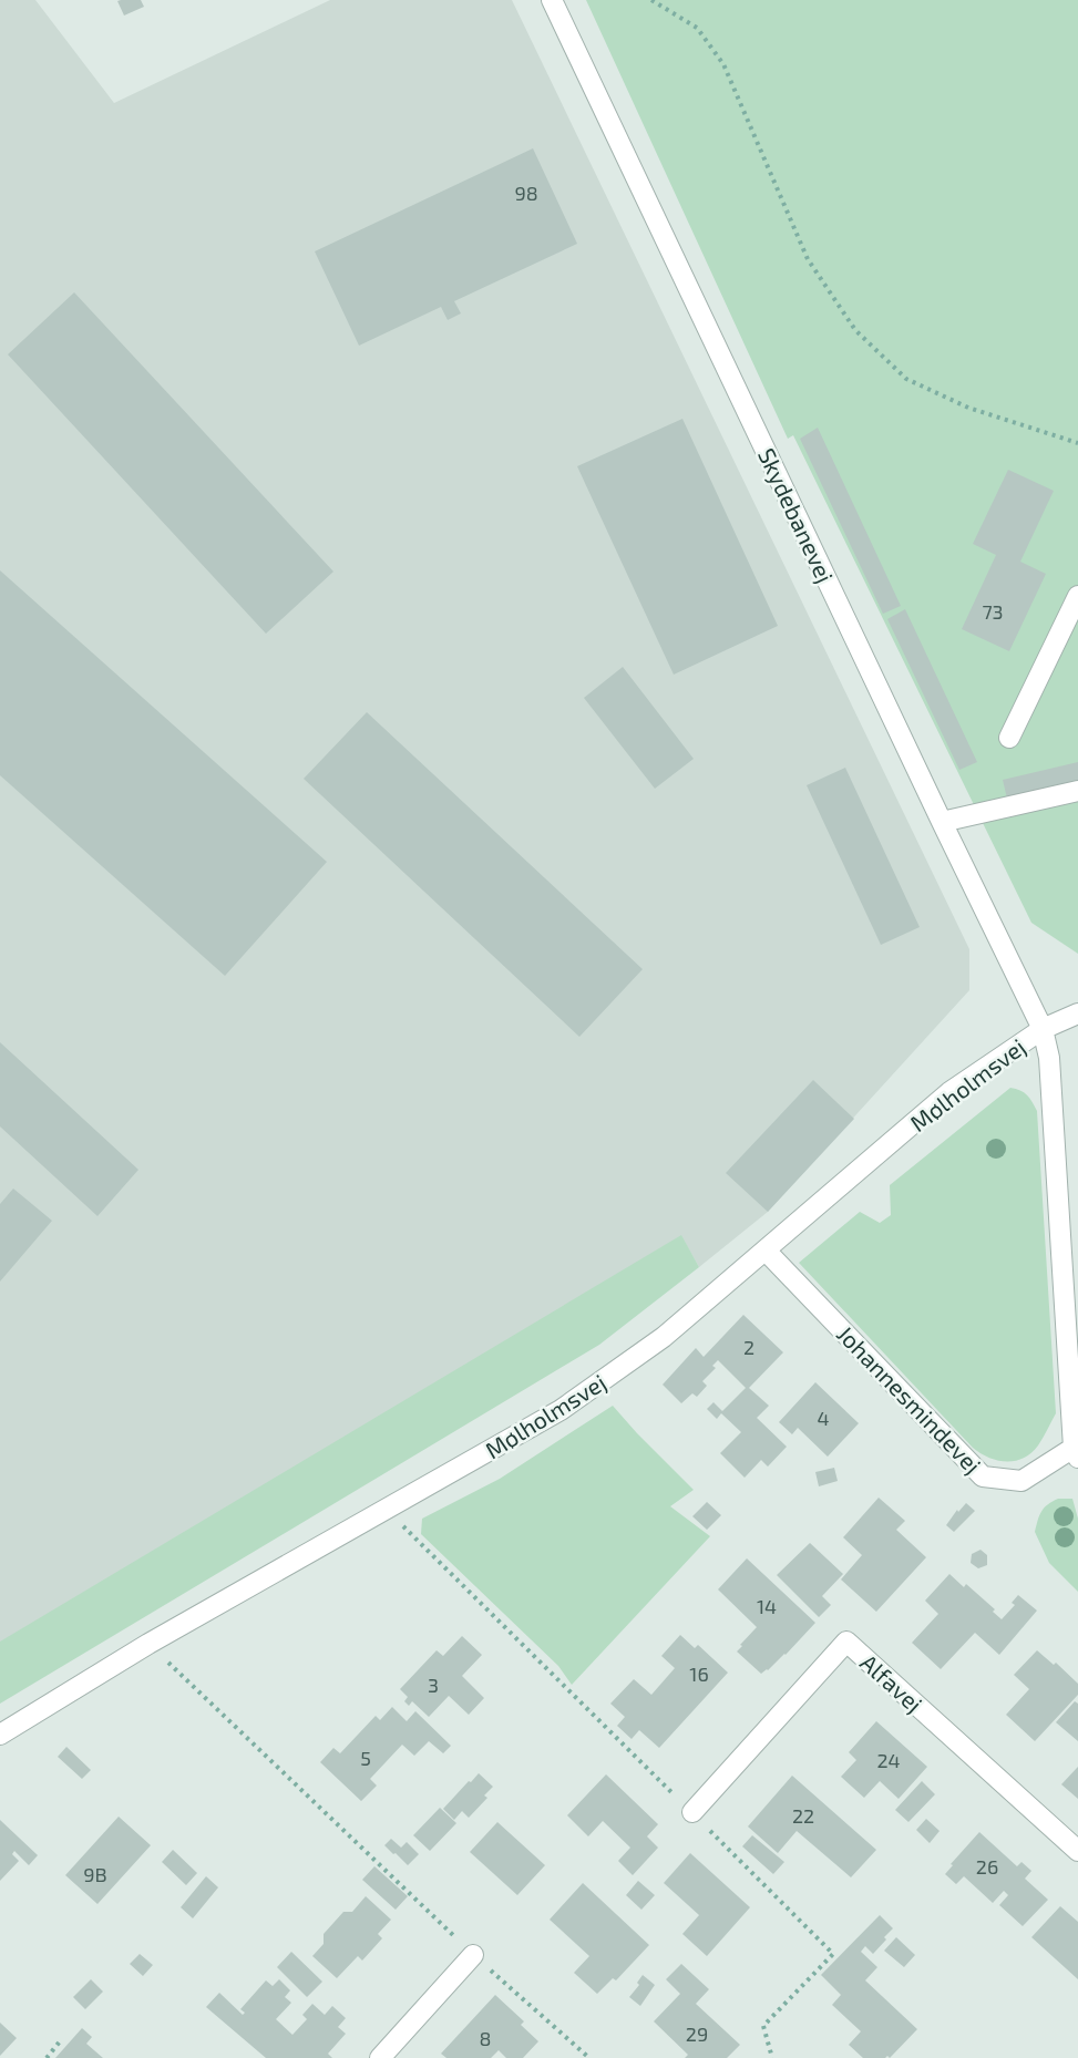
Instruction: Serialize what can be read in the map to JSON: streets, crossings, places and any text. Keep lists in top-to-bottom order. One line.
{"streets":{"street":["Skydebanevej","Mølholmsvej","Johannesmindevej","Alfavej"]},"crossings":[["Skydebanevej","Mølholmsvej"],["Skydebanevej","Johannesmindevej"],["Mølholmsvej","Johannesmindevej"]],"house_numbers":["98","73","2","4","14","16","3","5","24","22","26","9B","29","8"]}
